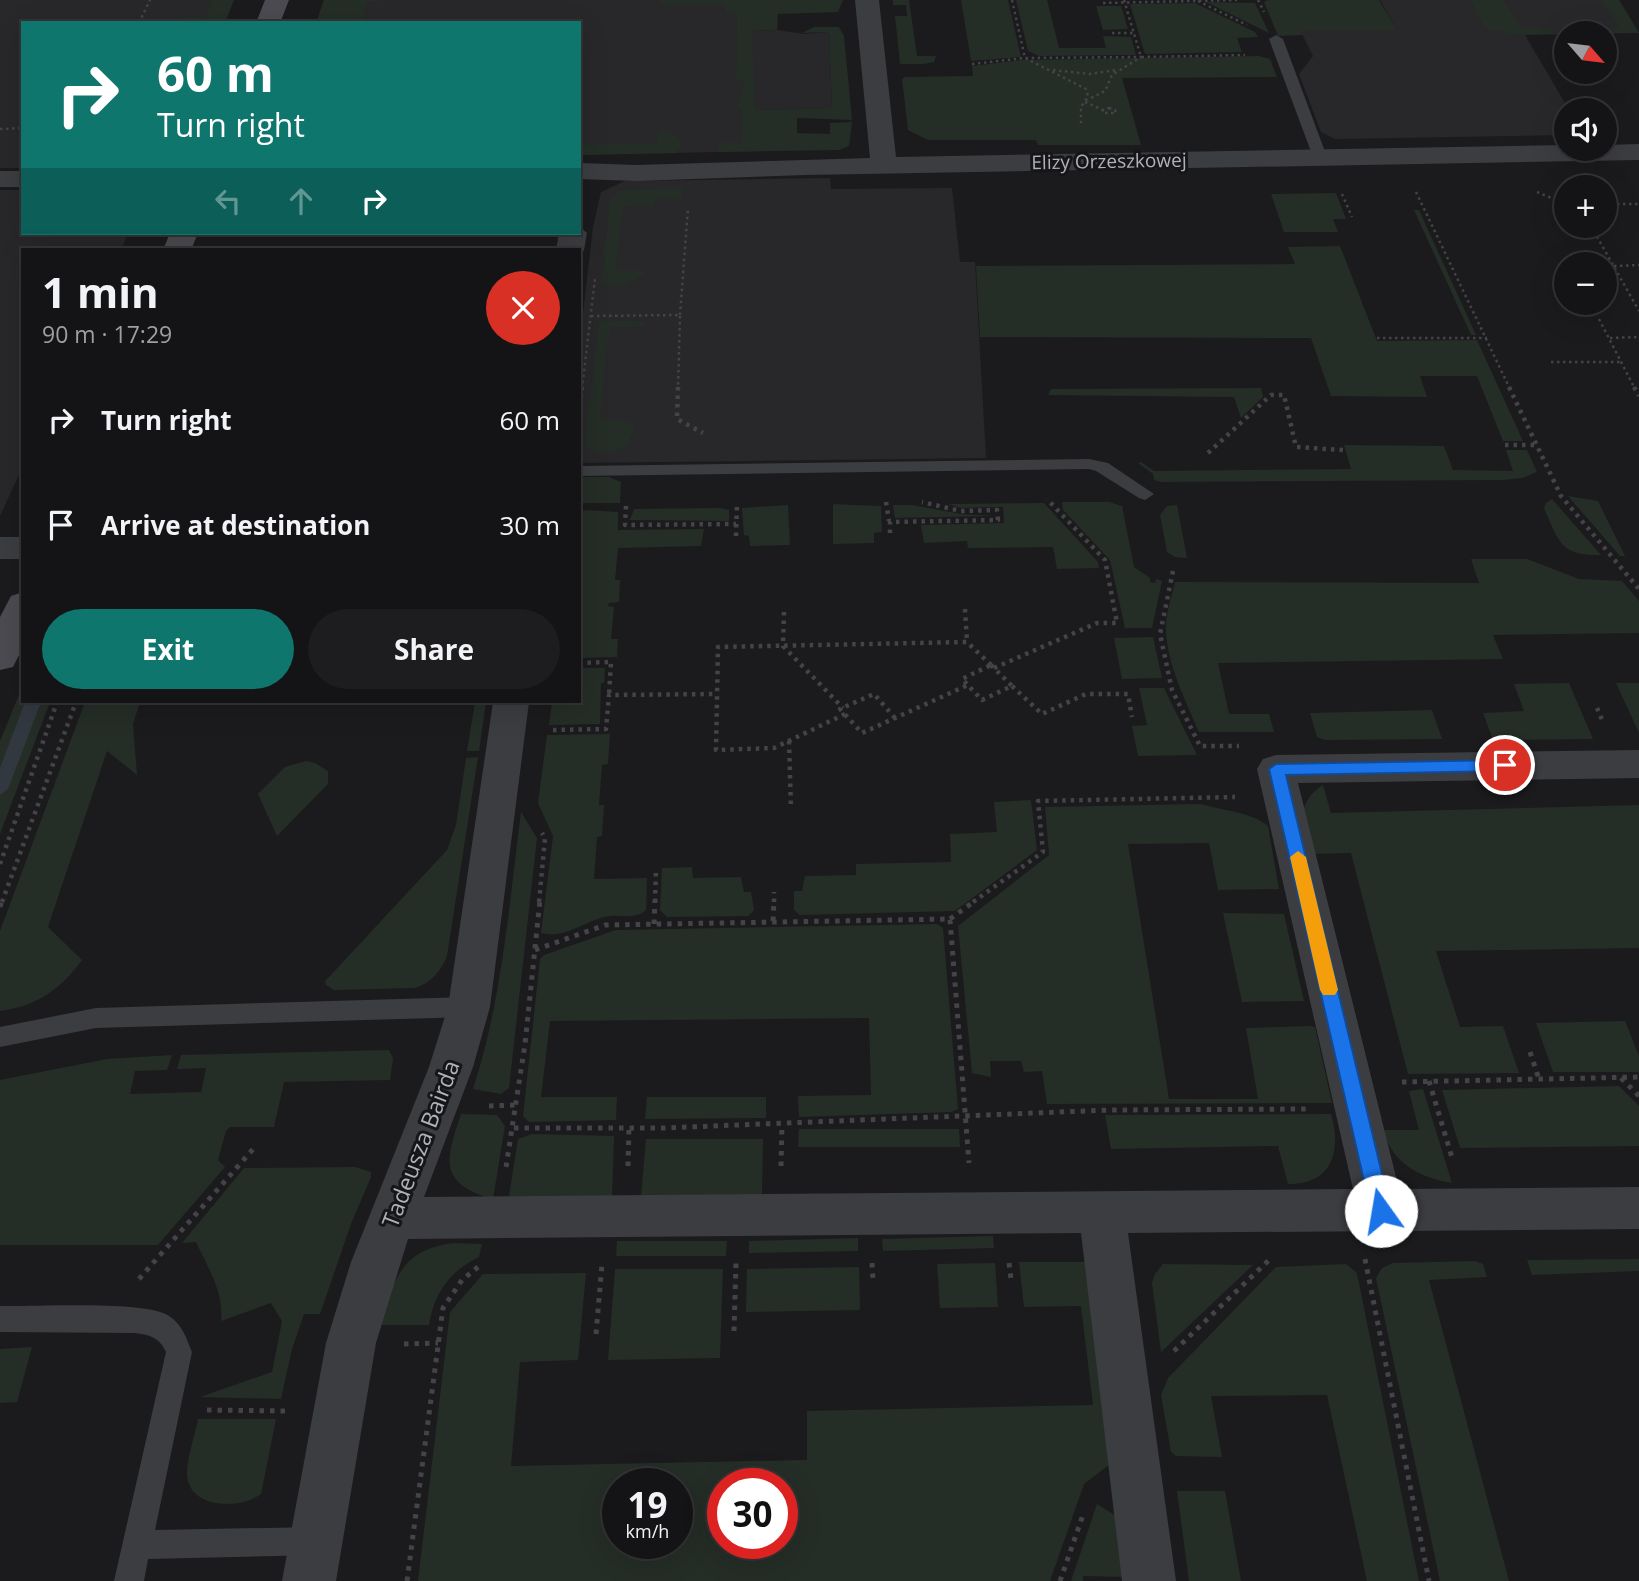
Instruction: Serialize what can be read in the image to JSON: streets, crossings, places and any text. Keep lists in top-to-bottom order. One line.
{"streets":{"street":["Elizy Orzeszkowej","Tadeusza Bairda"]},"north":"bottom right","page":{"map_buttons":["+","−"],"turn":["60 m","Turn right"],"heading":["1 min","90 m · 17:29"],"list":[{"name":"Turn right","value":"60 m"},{"name":"Arrive at destination","value":"30 m"}],"buttons":["Exit","Share"],"speed":"19 km/h","limit":"30"}}
